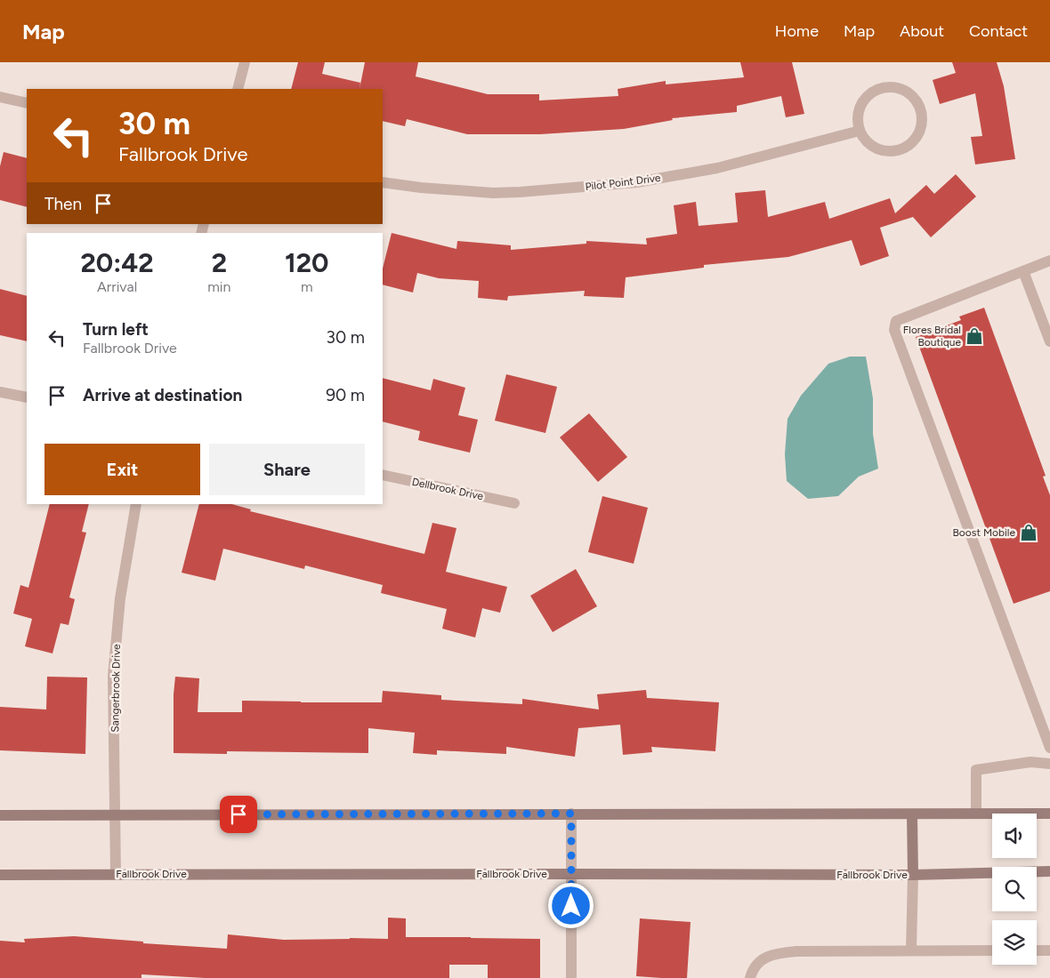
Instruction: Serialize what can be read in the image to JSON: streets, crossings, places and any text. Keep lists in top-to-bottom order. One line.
{"streets":{"main road":["Fallbrook Drive"],"street":["Pilot Point Drive","Dellbrook Drive","Sangerbrook Drive"]},"crossings":[["Sangerbrook Drive","Fallbrook Drive"]],"places":{"shop":["Flores Bridal Boutique","Boost Mobile"]},"page":{"header":"Map","nav":["Home","Map","About","Contact"],"turn":["30 m","Fallbrook Drive"],"then":"Then","eta":["20:42","Arrival","2","min","120","m"],"list":[{"name":"Turn left","note":"Fallbrook Drive","value":"30 m"},{"name":"Arrive at destination","value":"90 m"}],"buttons":["Exit","Share"]}}
